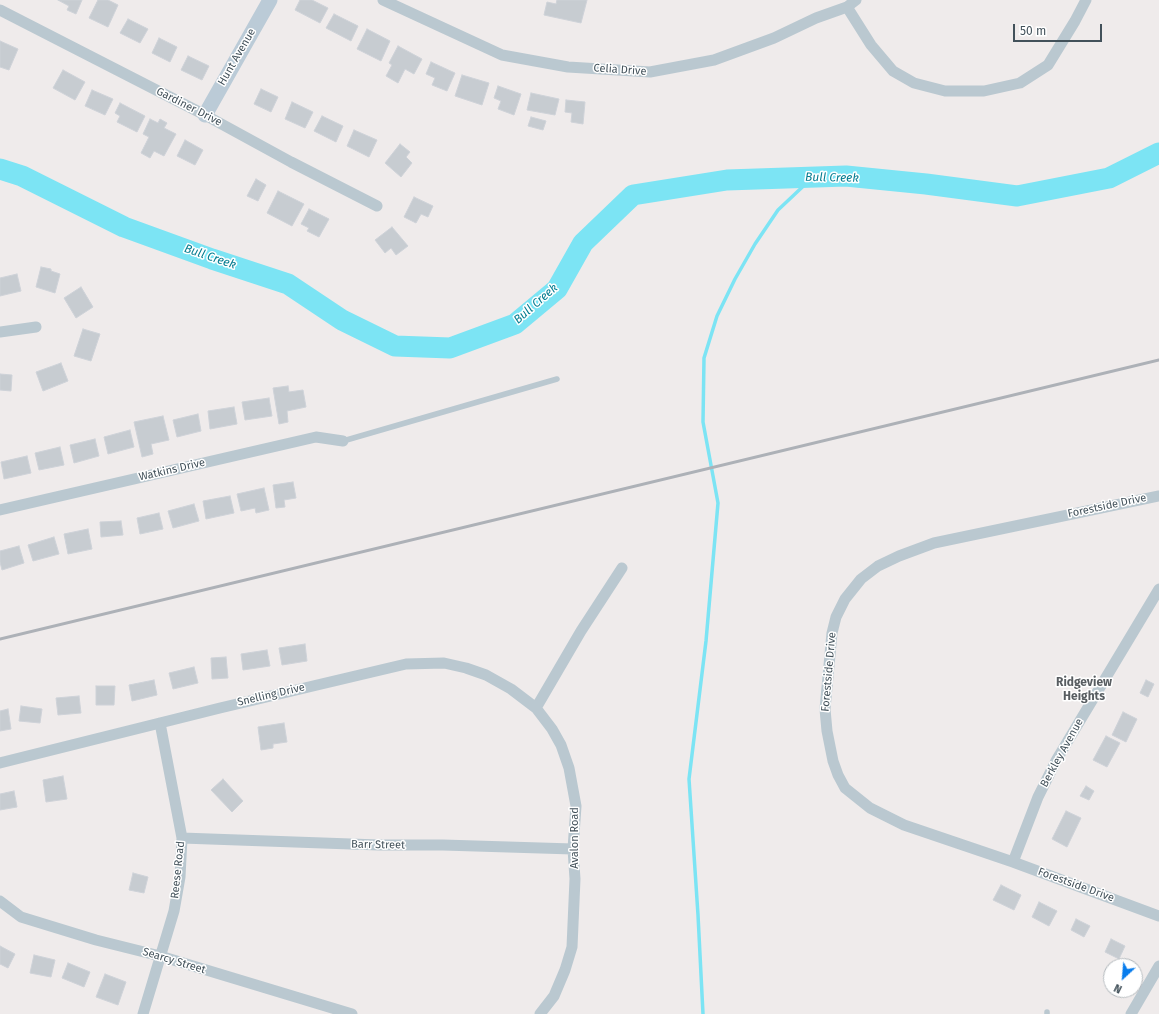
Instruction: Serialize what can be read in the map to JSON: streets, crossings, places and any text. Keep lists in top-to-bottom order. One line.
{"streets":{"street":["Hunt Avenue","Celia Drive","Gardiner Drive","Watkins Drive","Forestside Drive","Snelling Drive","Berkley Avenue","Avalon Road","Barr Street","Reese Road","Searcy Street"]},"crossings":[["Hunt Avenue","Gardiner Drive"],["Forestside Drive","Berkley Avenue"],["Snelling Drive","Avalon Road"],["Snelling Drive","Reese Road"],["Avalon Road","Barr Street"],["Barr Street","Reese Road"],["Reese Road","Searcy Street"]],"districts":["Ridgeview Heights"],"water":["Bull Creek"],"scale_bar":"50 m","north":"bottom left"}
